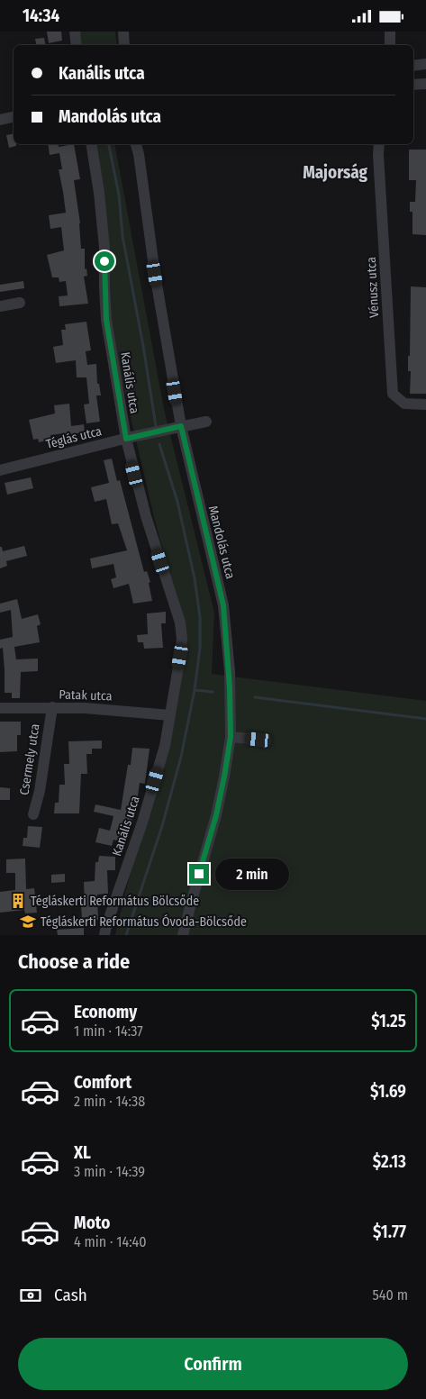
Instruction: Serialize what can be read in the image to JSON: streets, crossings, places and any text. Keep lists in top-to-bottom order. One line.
{"streets":{"street":["Vénusz utca","Kanális utca","Téglás utca","Mandolás utca","Patak utca","Csermely utca"]},"crossings":[["Kanális utca","Téglás utca"],["Kanális utca","Patak utca"],["Téglás utca","Mandolás utca"],["Patak utca","Csermely utca"]],"districts":["Majorság"],"places":{"building":["Tégláskerti Református Bölcsőde"],"school or university":["Tégláskerti Református Óvoda-Bölcsőde"]},"page":{"status":"14:34","banner":["Kanális utca","Mandolás utca"],"bubble":"2 min","heading":"Choose a ride","list":[{"name":"Economy","note":"1 min · 14:37","value":"$1.25"},{"name":"Comfort","note":"2 min · 14:38","value":"$1.69"},{"name":"XL","note":"3 min · 14:39","value":"$2.13"},{"name":"Moto","note":"4 min · 14:40","value":"$1.77"}],"pay":["Cash","540 m"],"buttons":"Confirm"}}
